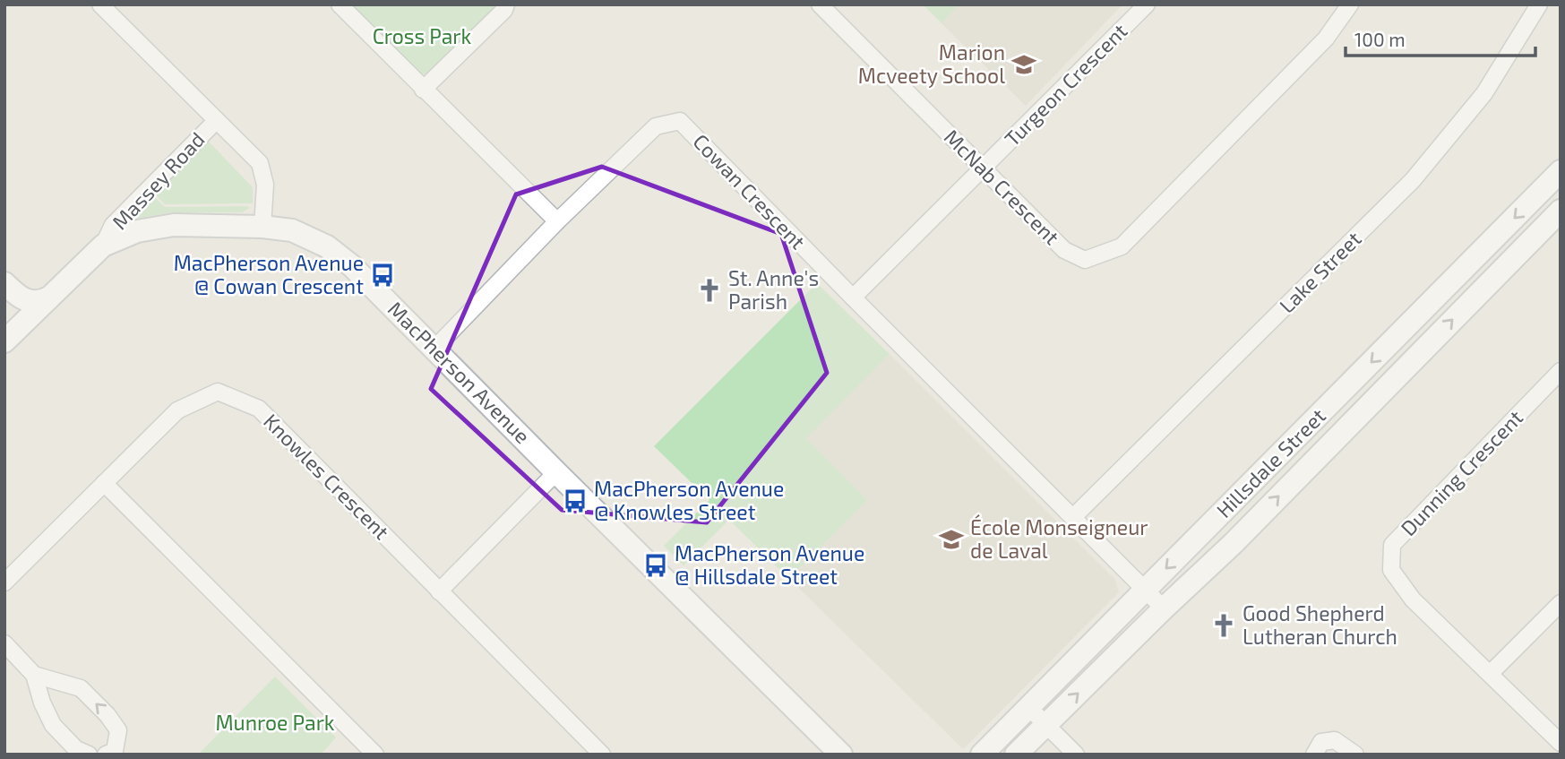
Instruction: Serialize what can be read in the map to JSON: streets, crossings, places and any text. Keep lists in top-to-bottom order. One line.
{"streets":{"street":["Turgeon Crescent","Massey Road","McNab Crescent","Cowan Crescent","Lake Street","MacPherson Avenue","Hillsdale Street","Dunning Crescent","Knowles Crescent"]},"crossings":[["Turgeon Crescent","McNab Crescent"],["Turgeon Crescent","Cowan Crescent"],["Massey Road","MacPherson Avenue"],["Cowan Crescent","Lake Street"],["Cowan Crescent","MacPherson Avenue"],["Cowan Crescent","Hillsdale Street"]],"parks":["Cross Park","Munroe Park"],"places":{"school or university":["Marion Mcveety School","École Monseigneur de Laval"],"bus stop":["MacPherson Avenue @ Cowan Crescent","MacPherson Avenue @ Knowles Street","MacPherson Avenue @ Hillsdale Street"],"church":["St. Anne's Parish","Good Shepherd Lutheran Church"]},"scale_bar":"100 m"}
